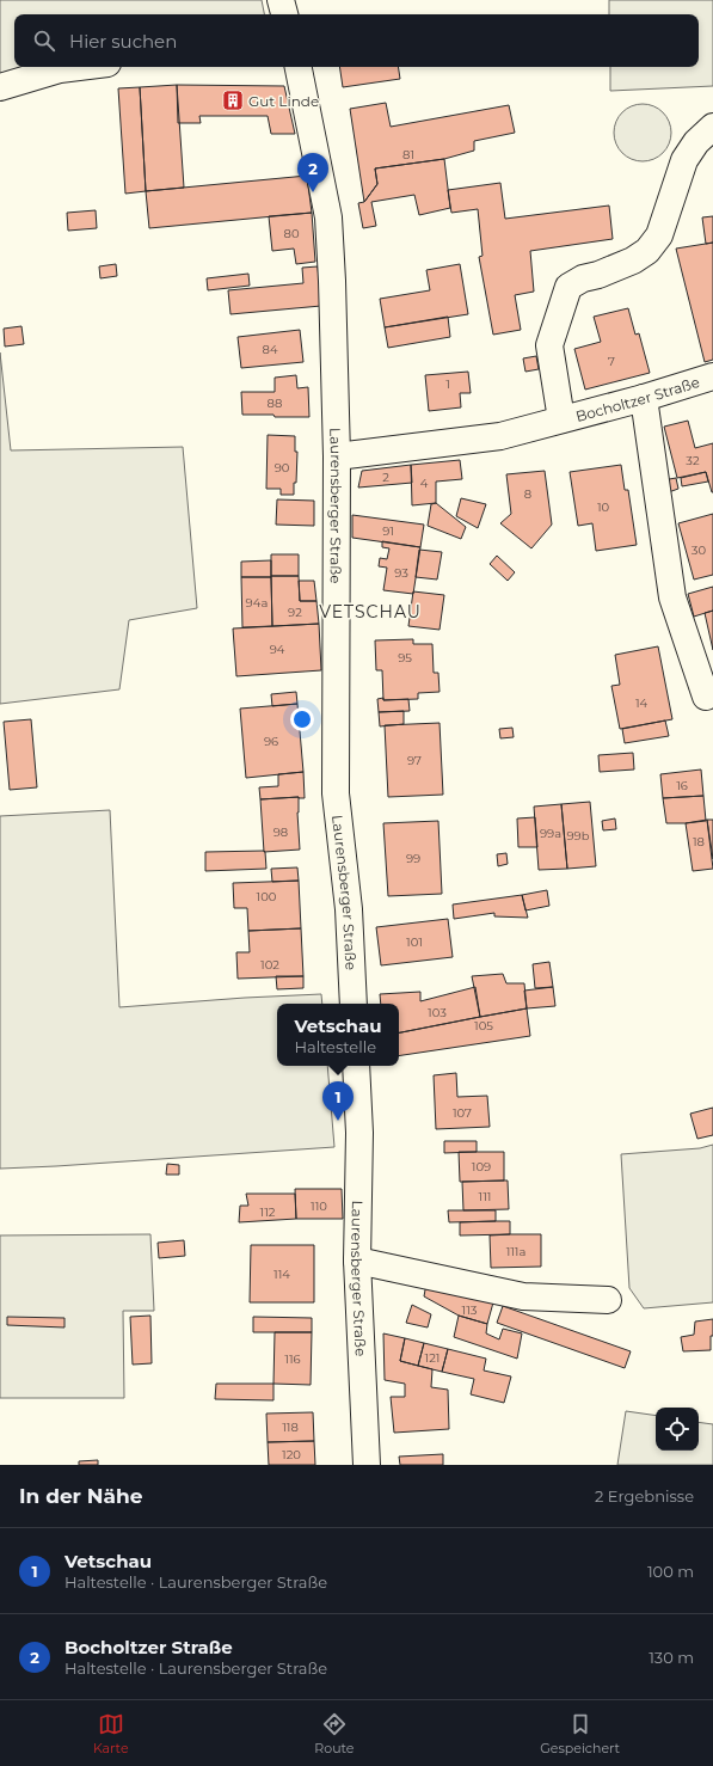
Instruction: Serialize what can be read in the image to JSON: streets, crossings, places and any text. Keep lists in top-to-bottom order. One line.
{"streets":{"street":["Bocholtzer Straße","Laurensberger Straße"]},"crossings":[["Bocholtzer Straße","Laurensberger Straße"]],"districts":["VETSCHAU"],"places":{"building":["Gut Linde"]},"house_numbers":["81","80","84","7","1","88","32","90","2","4","8","10","91","30","93","94a","92","94","95","14","96","97","16","98","99a","99b","18","99","100","101","102","103","105","107","109","111","110","112","111a","114","113","121","116","118","120"],"page":{"search":"Hier suchen","pins":["2","1"],"popup":["Vetschau","Haltestelle"],"heading":["In der Nähe","2 Ergebnisse"],"list":[{"mark":"1","name":"Vetschau","note":"Haltestelle · Laurensberger Straße","value":"100 m"},{"mark":"2","name":"Bocholtzer Straße","note":"Haltestelle · Laurensberger Straße","value":"130 m"}],"nav":["Karte","Route","Gespeichert"]}}
